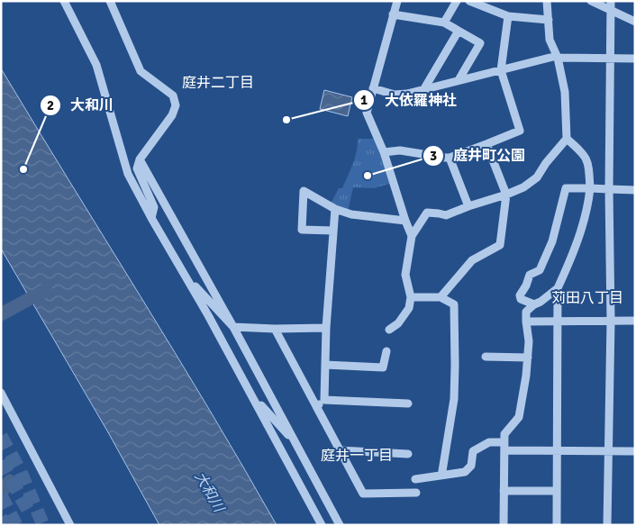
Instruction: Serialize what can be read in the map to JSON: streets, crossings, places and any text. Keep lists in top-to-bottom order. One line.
{"districts":["庭井二丁目","苅田八丁目","庭井一丁目"],"water":["大和川"],"places":["大依羅神社","大和川","庭井町公園"]}
